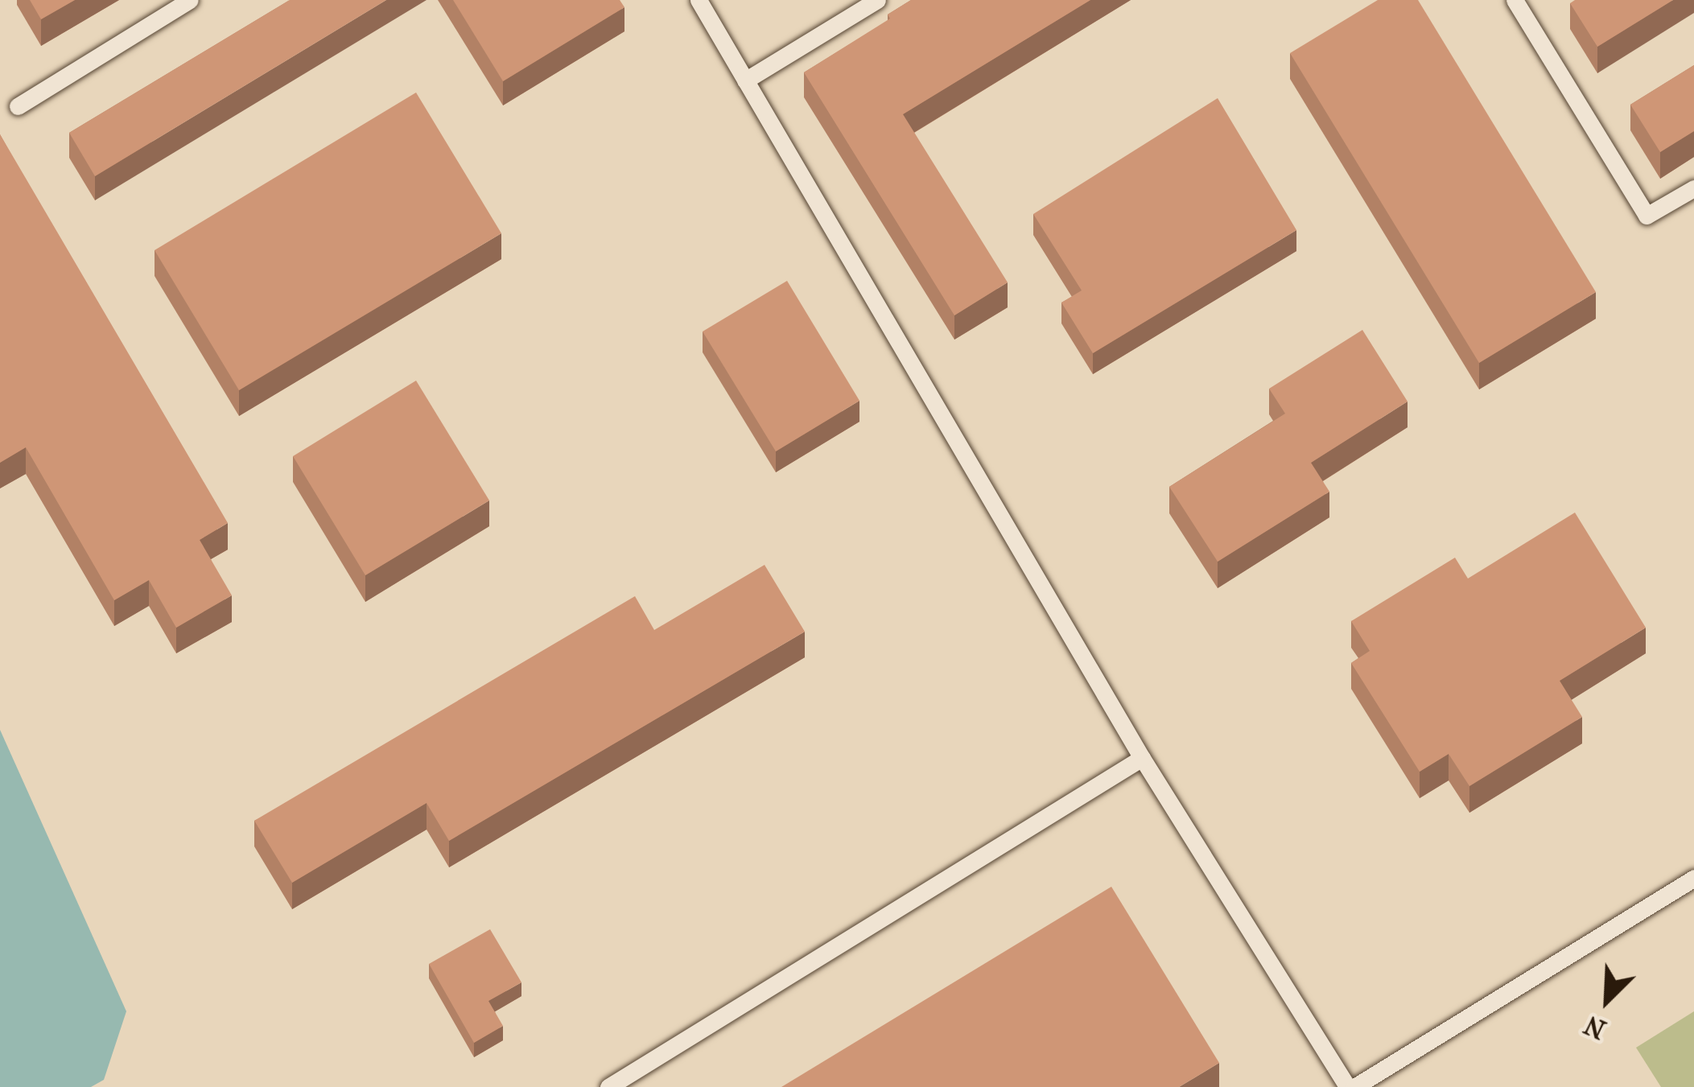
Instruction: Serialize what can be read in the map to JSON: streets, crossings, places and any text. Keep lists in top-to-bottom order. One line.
{"north":"bottom left"}
